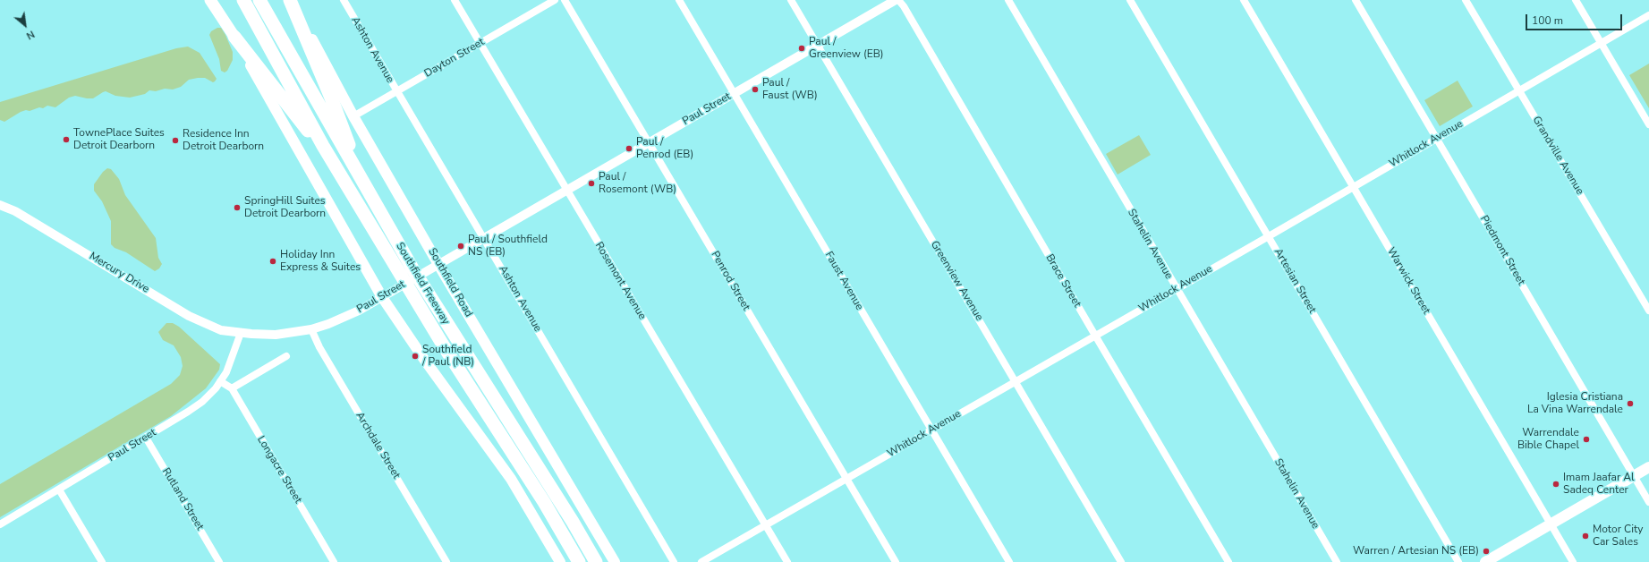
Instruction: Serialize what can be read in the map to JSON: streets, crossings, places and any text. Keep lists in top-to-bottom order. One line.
{"streets":{"highway":["Southfield Freeway"],"main road":["Southfield Road"],"street":["Ashton Avenue","Dayton Street","Paul Street","Whitlock Avenue","Grandville Avenue","Stahelin Avenue","Piedmont Street","Mercury Drive","Rosemont Avenue","Penrod Street","Faust Avenue","Greenview Avenue","Brace Street","Artesian Street","Warwick Street","Archdale Street","Longacre Street","Rutland Street"]},"crossings":[["Ashton Avenue","Dayton Street"],["Ashton Avenue","Paul Street"],["Dayton Street","Rosemont Avenue"],["Dayton Street","Southfield Road"],["Paul Street","Mercury Drive"],["Paul Street","Rosemont Avenue"],["Paul Street","Penrod Street"],["Paul Street","Faust Avenue"],["Paul Street","Greenview Avenue"],["Paul Street","Brace Street"],["Paul Street","Southfield Road"],["Paul Street","Archdale Street"],["Paul Street","Longacre Street"],["Paul Street","Rutland Street"],["Whitlock Avenue","Grandville Avenue"],["Whitlock Avenue","Stahelin Avenue"],["Whitlock Avenue","Piedmont Street"],["Whitlock Avenue","Rosemont Avenue"],["Whitlock Avenue","Penrod Street"],["Whitlock Avenue","Faust Avenue"],["Whitlock Avenue","Greenview Avenue"],["Whitlock Avenue","Brace Street"],["Whitlock Avenue","Artesian Street"],["Whitlock Avenue","Warwick Street"]],"places":["Paul / Greenview (EB)","Paul / Faust (WB)","TownePlace Suites Detroit Dearborn","Residence Inn Detroit Dearborn","Paul / Penrod (EB)","Paul / Rosemont (WB)","SpringHill Suites Detroit Dearborn","Paul / Southfield NS (EB)","Holiday Inn Express & Suites","Southfield / Paul (NB)","Iglesia Cristiana La Vina Warrendale","Warrendale Bible Chapel","Imam Jaafar Al Sadeq Center","Motor City Car Sales","Warren / Artesian NS (EB)"],"scale_bar":"100 m","north":"bottom right"}
